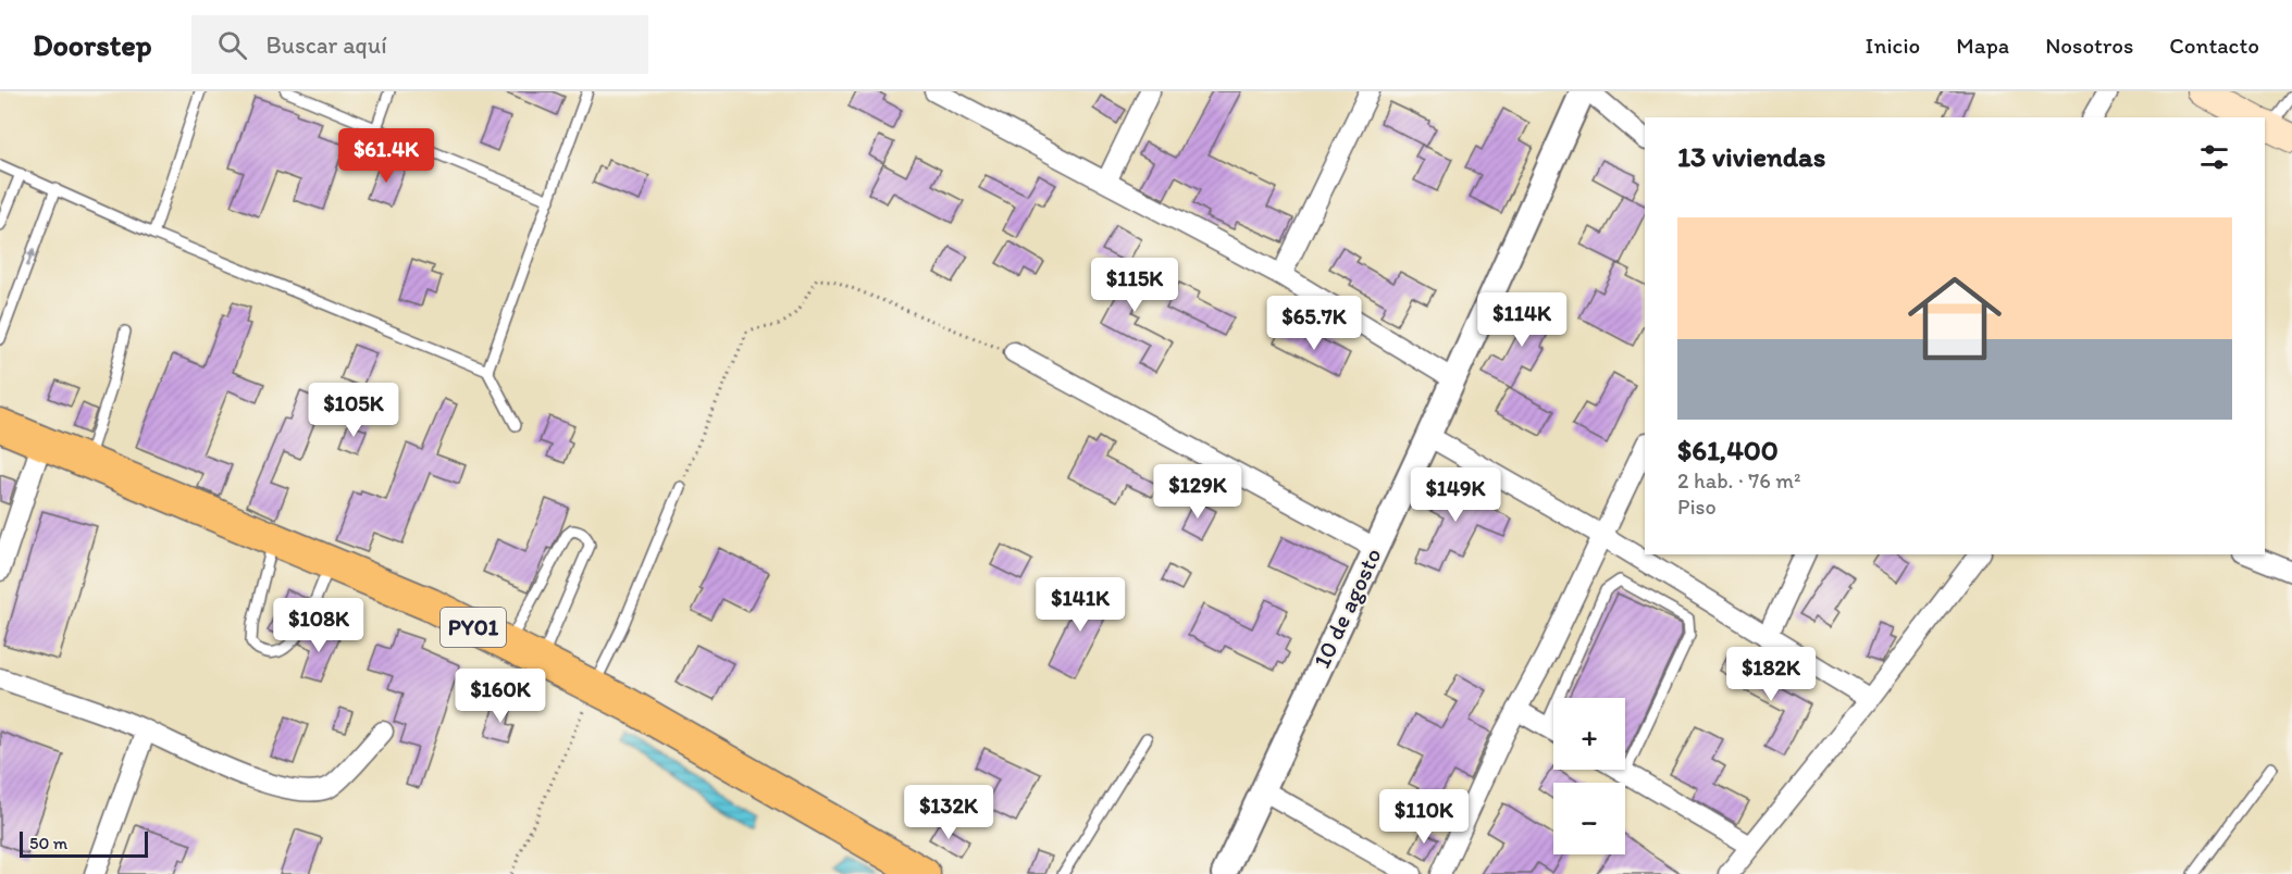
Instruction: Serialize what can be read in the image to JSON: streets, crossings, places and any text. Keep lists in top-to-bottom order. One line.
{"streets":{"highway":["PY01"],"street":["10 de agosto"]},"scale_bar":"50 m","page":{"header":"Doorstep","search":"Buscar aquí","nav":["Inicio","Mapa","Nosotros","Contacto"],"heading":"13 viviendas","price":["$61.4K","$115K","$114K","$65.7K","$105K","$129K","$149K","$141K","$108K","$182K","$160K","$132K","$110K"],"list":[{"name":"$61,400","note":"2 hab. · 76 m² · Piso"}],"map_buttons":["+","−"],"scale":"50 m"}}
